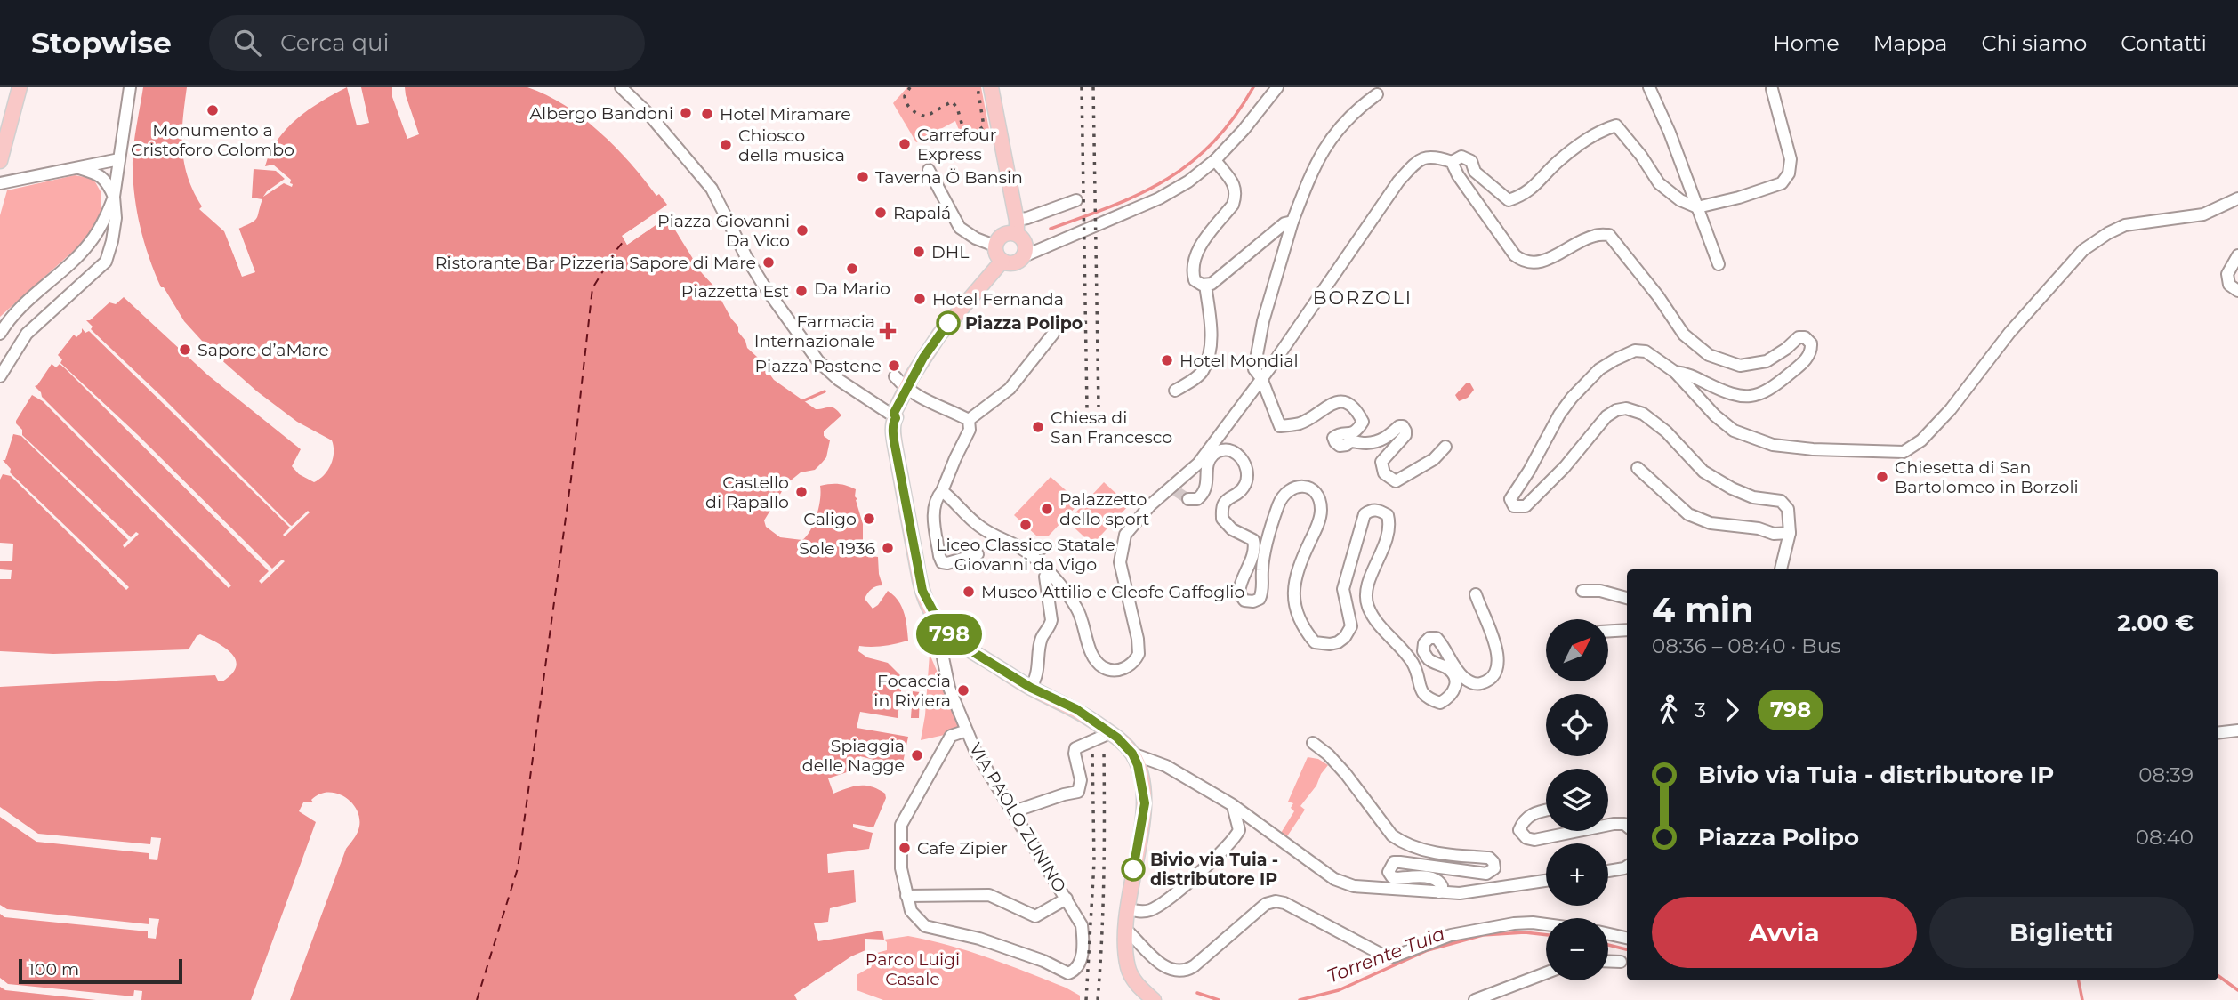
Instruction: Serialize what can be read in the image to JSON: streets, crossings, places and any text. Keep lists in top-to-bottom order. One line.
{"streets":{"street":["VIA PAOLO ZUNINO"]},"districts":["BORZOLI"],"water":["Torrente Tuia"],"parks":["Parco Luigi Casale"],"places":{"other":["Monumento a Cristoforo Colombo","Albergo Bandoni","Hotel Miramare","Carrefour Express","Chiosco della musica","Taverna Ö Bansin","Rapalá","Piazza Giovanni Da Vico","DHL","Ristorante Bar Pizzeria Sapore di Mare","Da Mario","Piazzetta Est","Hotel Fernanda","Piazza Polipo","Sapore d’aMare","Hotel Mondial","Piazza Pastene","Chiesa di San Francesco","Chiesetta di San Bartolomeo in Borzoli","Castello di Rapallo","Palazzetto dello sport","Caligo","Liceo Classico Statale Giovanni da Vigo","Sole 1936","Museo Attilio e Cleofe Gaffoglio","Focaccia in Riviera","Spiaggia delle Nagge","Cafe Zipier","Bivio via Tuia - distributore IP"],"health":["Farmacia Internazionale"]},"lines":["bus line 798"],"scale_bar":"100 m","north":"top right","page":{"header":"Stopwise","search":"Cerca qui","nav":["Home","Mappa","Chi siamo","Contatti"],"on_map":"798","heading":["4 min","08:36 – 08:40 · Bus","2.00 €"],"map_buttons":["+","−"],"legs":["3","798"],"list":[{"name":"Bivio via Tuia - distributore IP","value":"08:39"},{"name":"Piazza Polipo","value":"08:40"}],"buttons":["Avvia","Biglietti"],"scale":"100 m"}}
